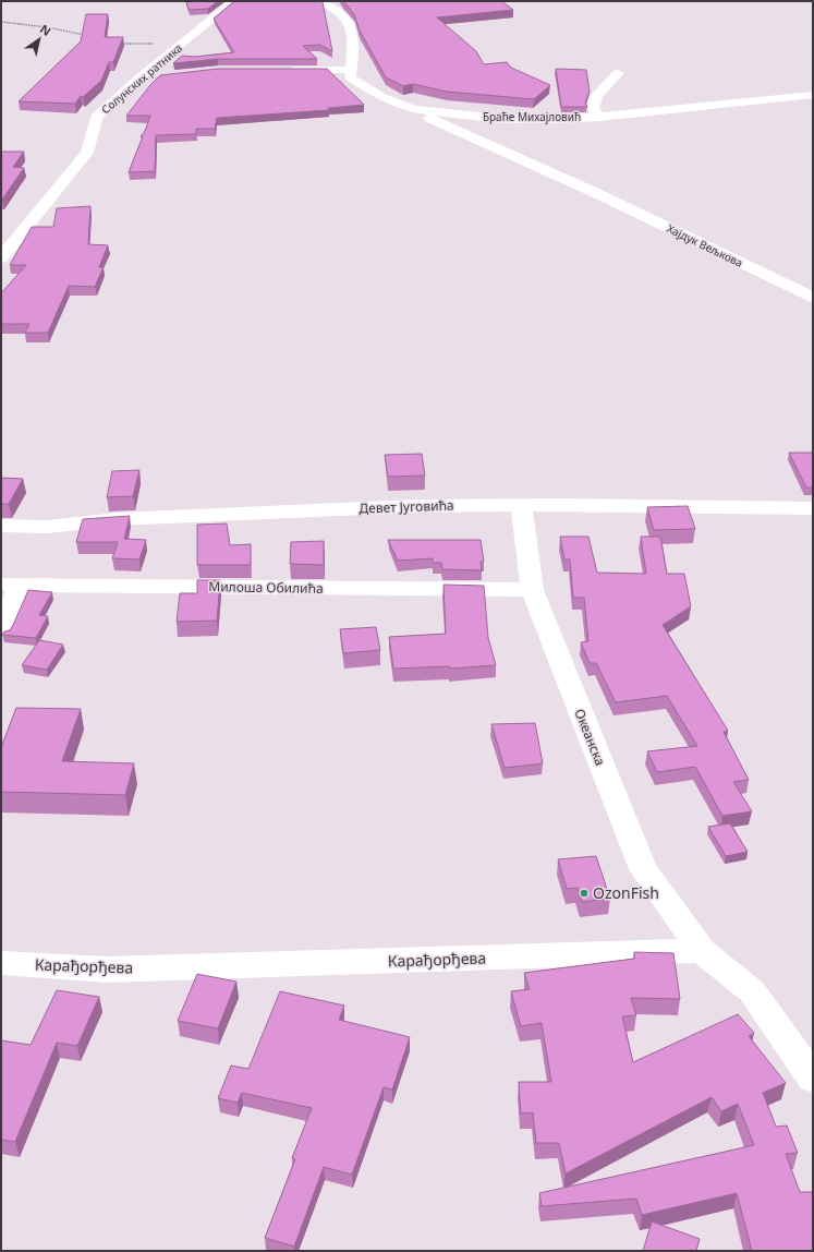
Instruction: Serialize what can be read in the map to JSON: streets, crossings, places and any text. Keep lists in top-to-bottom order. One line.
{"streets":{"street":["Солунских ратника","Браће Михајловић","Хајдук Вељкова","Девет Југовића","Милоша Обилића","Океанска","Карађорђева"]},"crossings":[["Браће Михајловић","Хајдук Вељкова"],["Девет Југовића","Океанска"],["Милоша Обилића","Океанска"],["Океанска","Карађорђева"]],"places":["OzonFish"],"north":"top right"}
